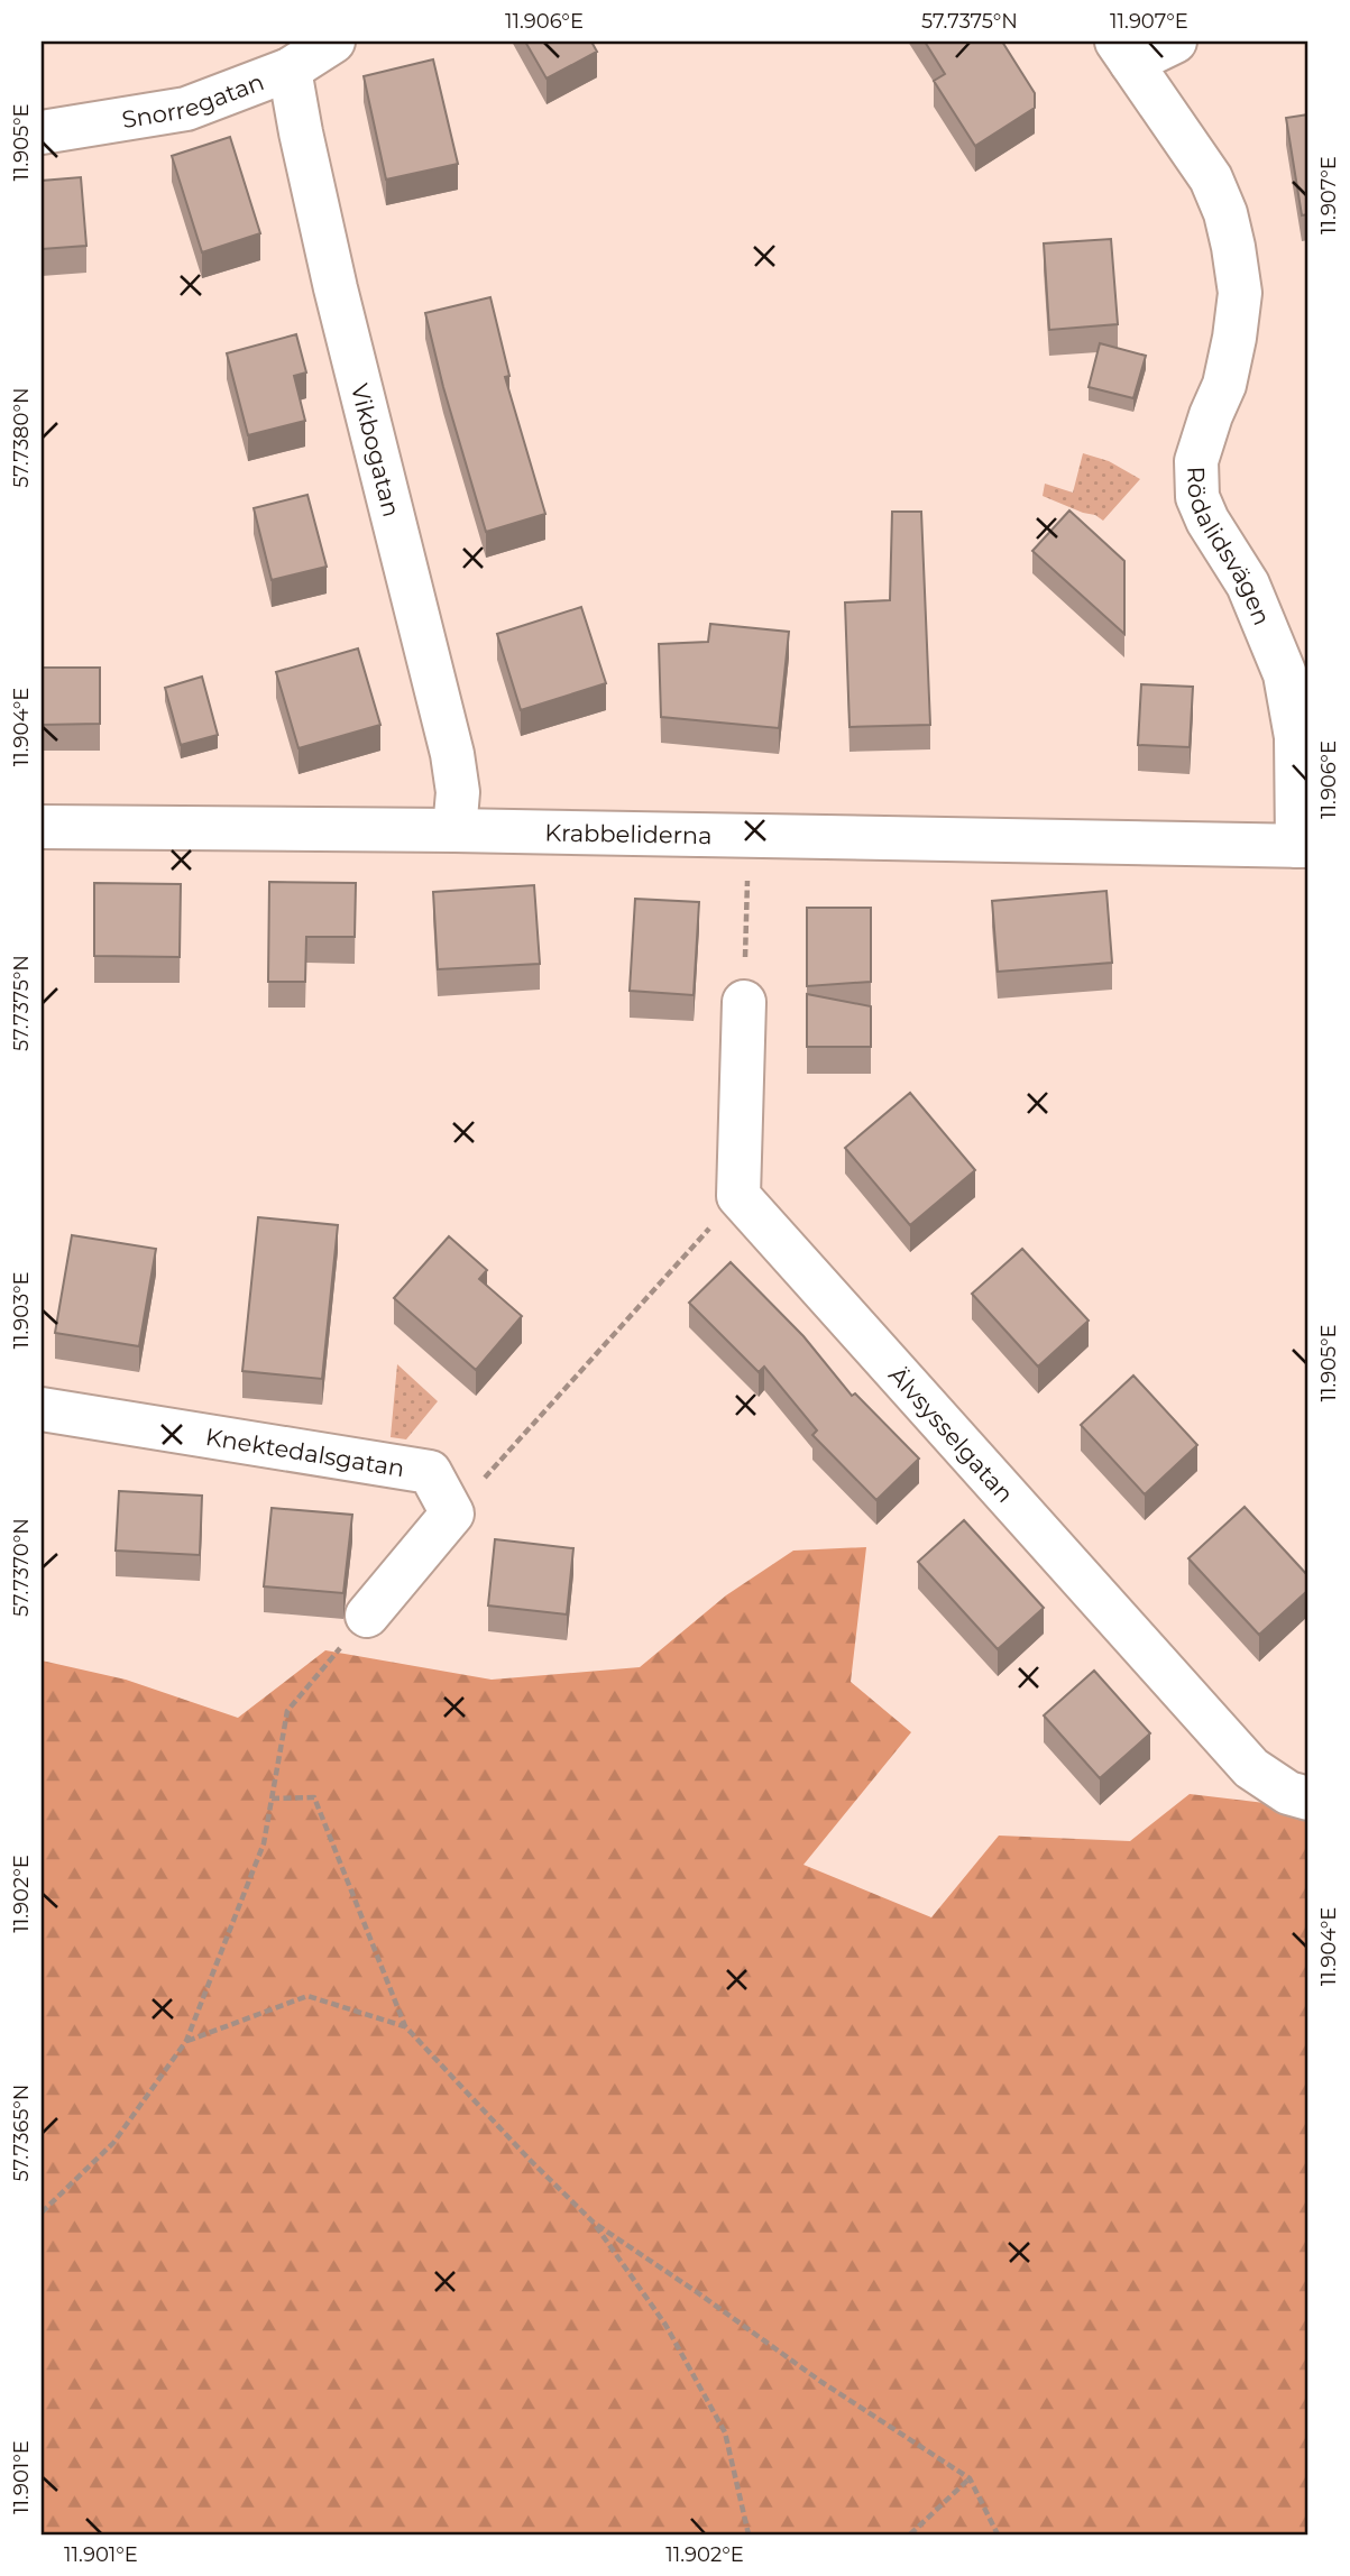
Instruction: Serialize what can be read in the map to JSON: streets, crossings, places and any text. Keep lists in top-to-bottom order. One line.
{"streets":{"street":["Snorregatan","Vikbogatan","Rödalidsvägen","Krabbeliderna","Älvsysselgatan","Knektedalsgatan"]},"crossings":[["Snorregatan","Vikbogatan"],["Vikbogatan","Krabbeliderna"],["Rödalidsvägen","Krabbeliderna"]],"coordinates":["11.906°E","57.7375°N","11.907°E","11.905°E","57.7380°N","11.904°E","11.903°E","57.7370°N","11.902°E","57.7365°N","11.901°E"]}
